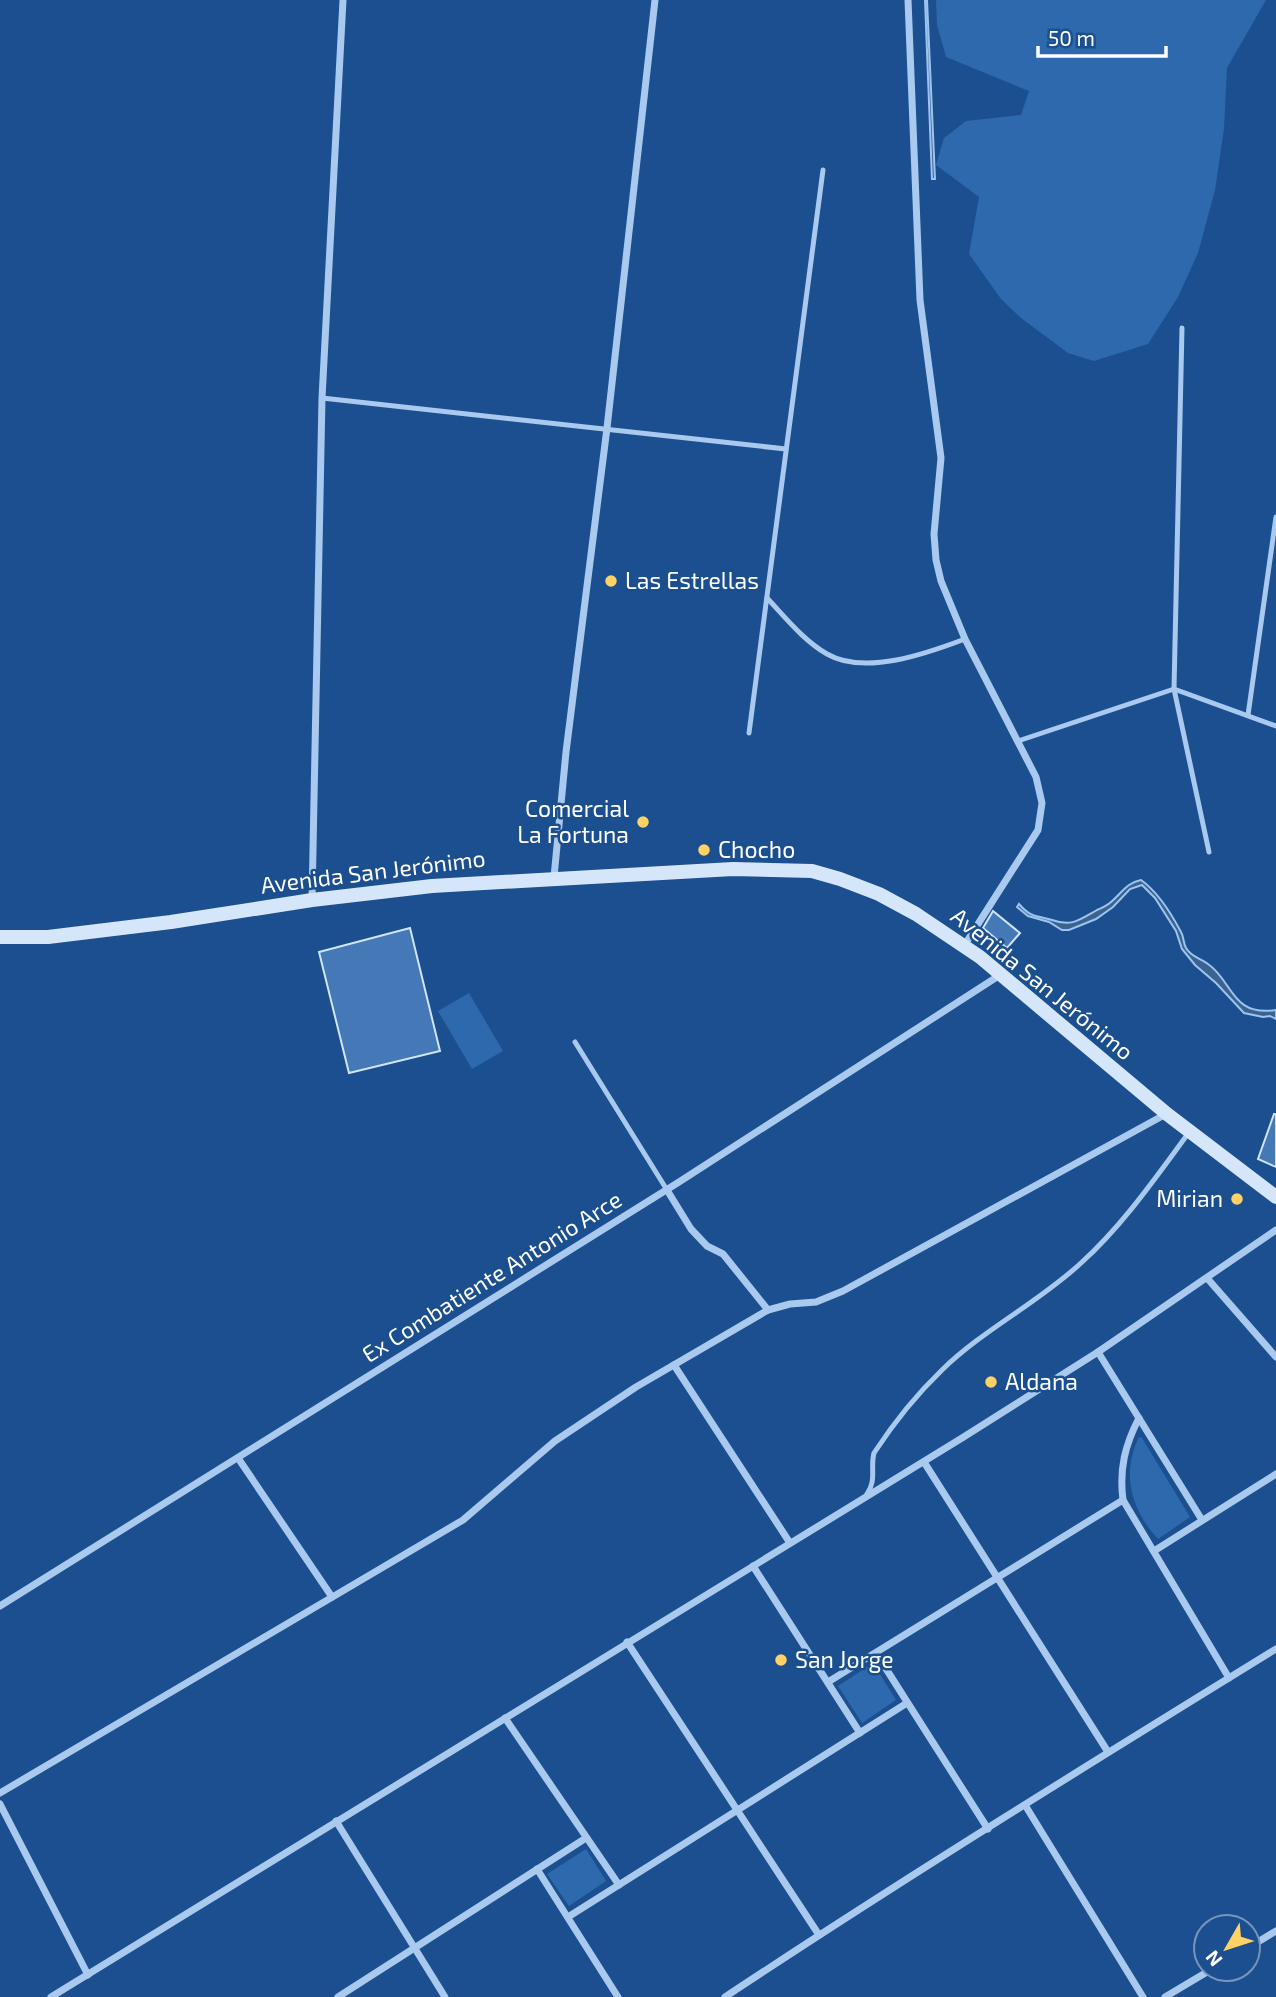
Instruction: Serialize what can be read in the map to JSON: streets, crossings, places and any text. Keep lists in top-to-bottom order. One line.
{"streets":{"street":["Avenida San Jerónimo","Ex Combatiente Antonio Arce"]},"crossings":[["Avenida San Jerónimo","Ex Combatiente Antonio Arce"]],"places":["Las Estrellas","Comercial La Fortuna","Chocho","Mirian","Aldana","San Jorge"],"scale_bar":"50 m","north":"bottom left"}
